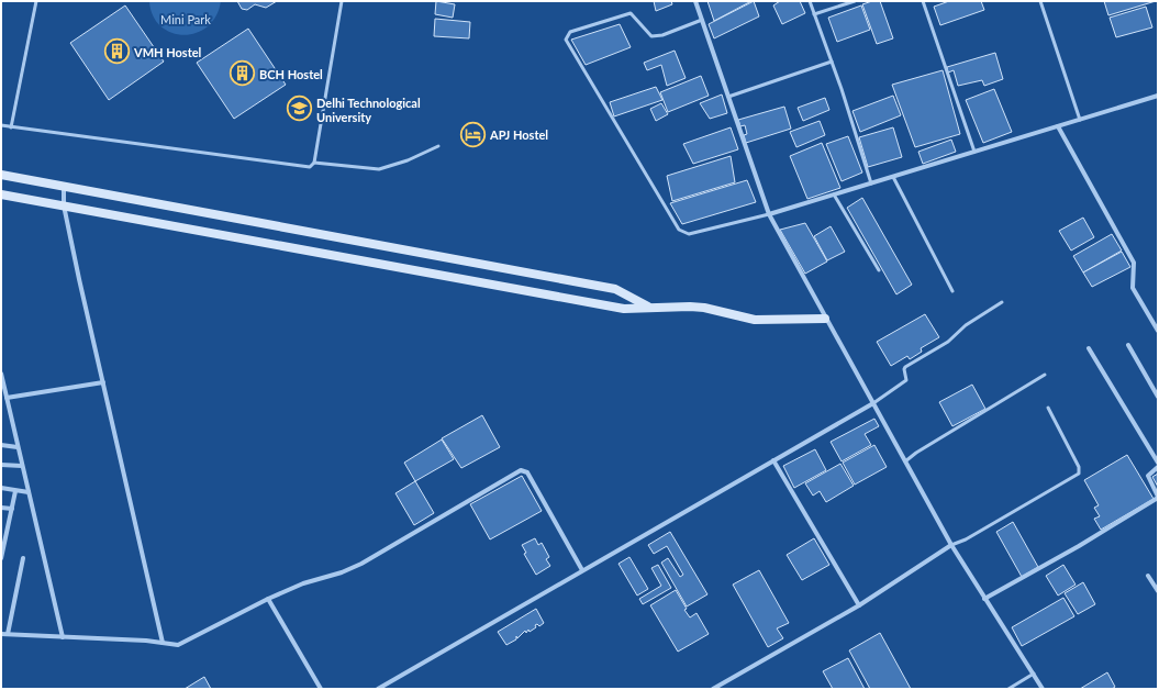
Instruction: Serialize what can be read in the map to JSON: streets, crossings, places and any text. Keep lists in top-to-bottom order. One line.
{"parks":["Mini Park"],"places":{"building":["VMH Hostel","BCH Hostel"],"school or university":["Delhi Technological University"],"hotel":["APJ Hostel"]}}
